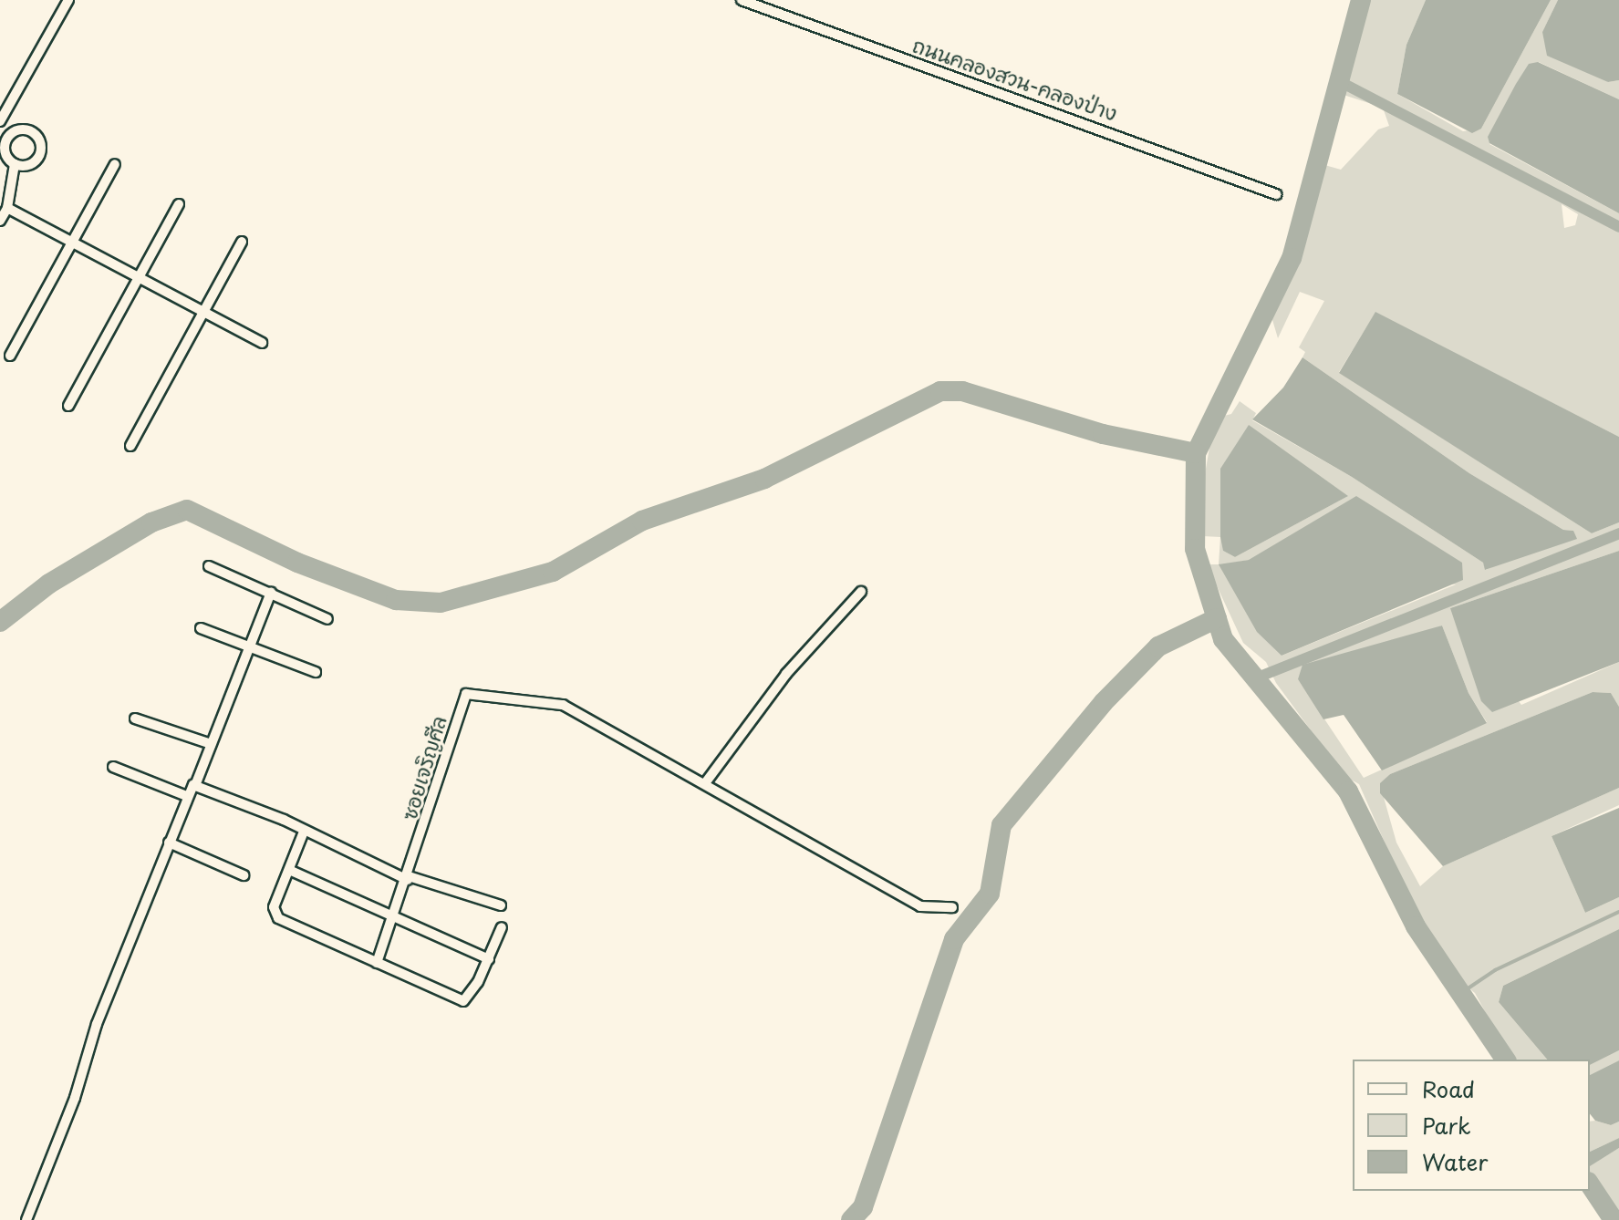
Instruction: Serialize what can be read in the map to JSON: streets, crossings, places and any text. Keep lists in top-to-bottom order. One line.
{"streets":{"street":["ถนนคลองสวน-คลองป่าง","ซอยเจริญศีล"]},"legend":["Road","Park","Water"]}
